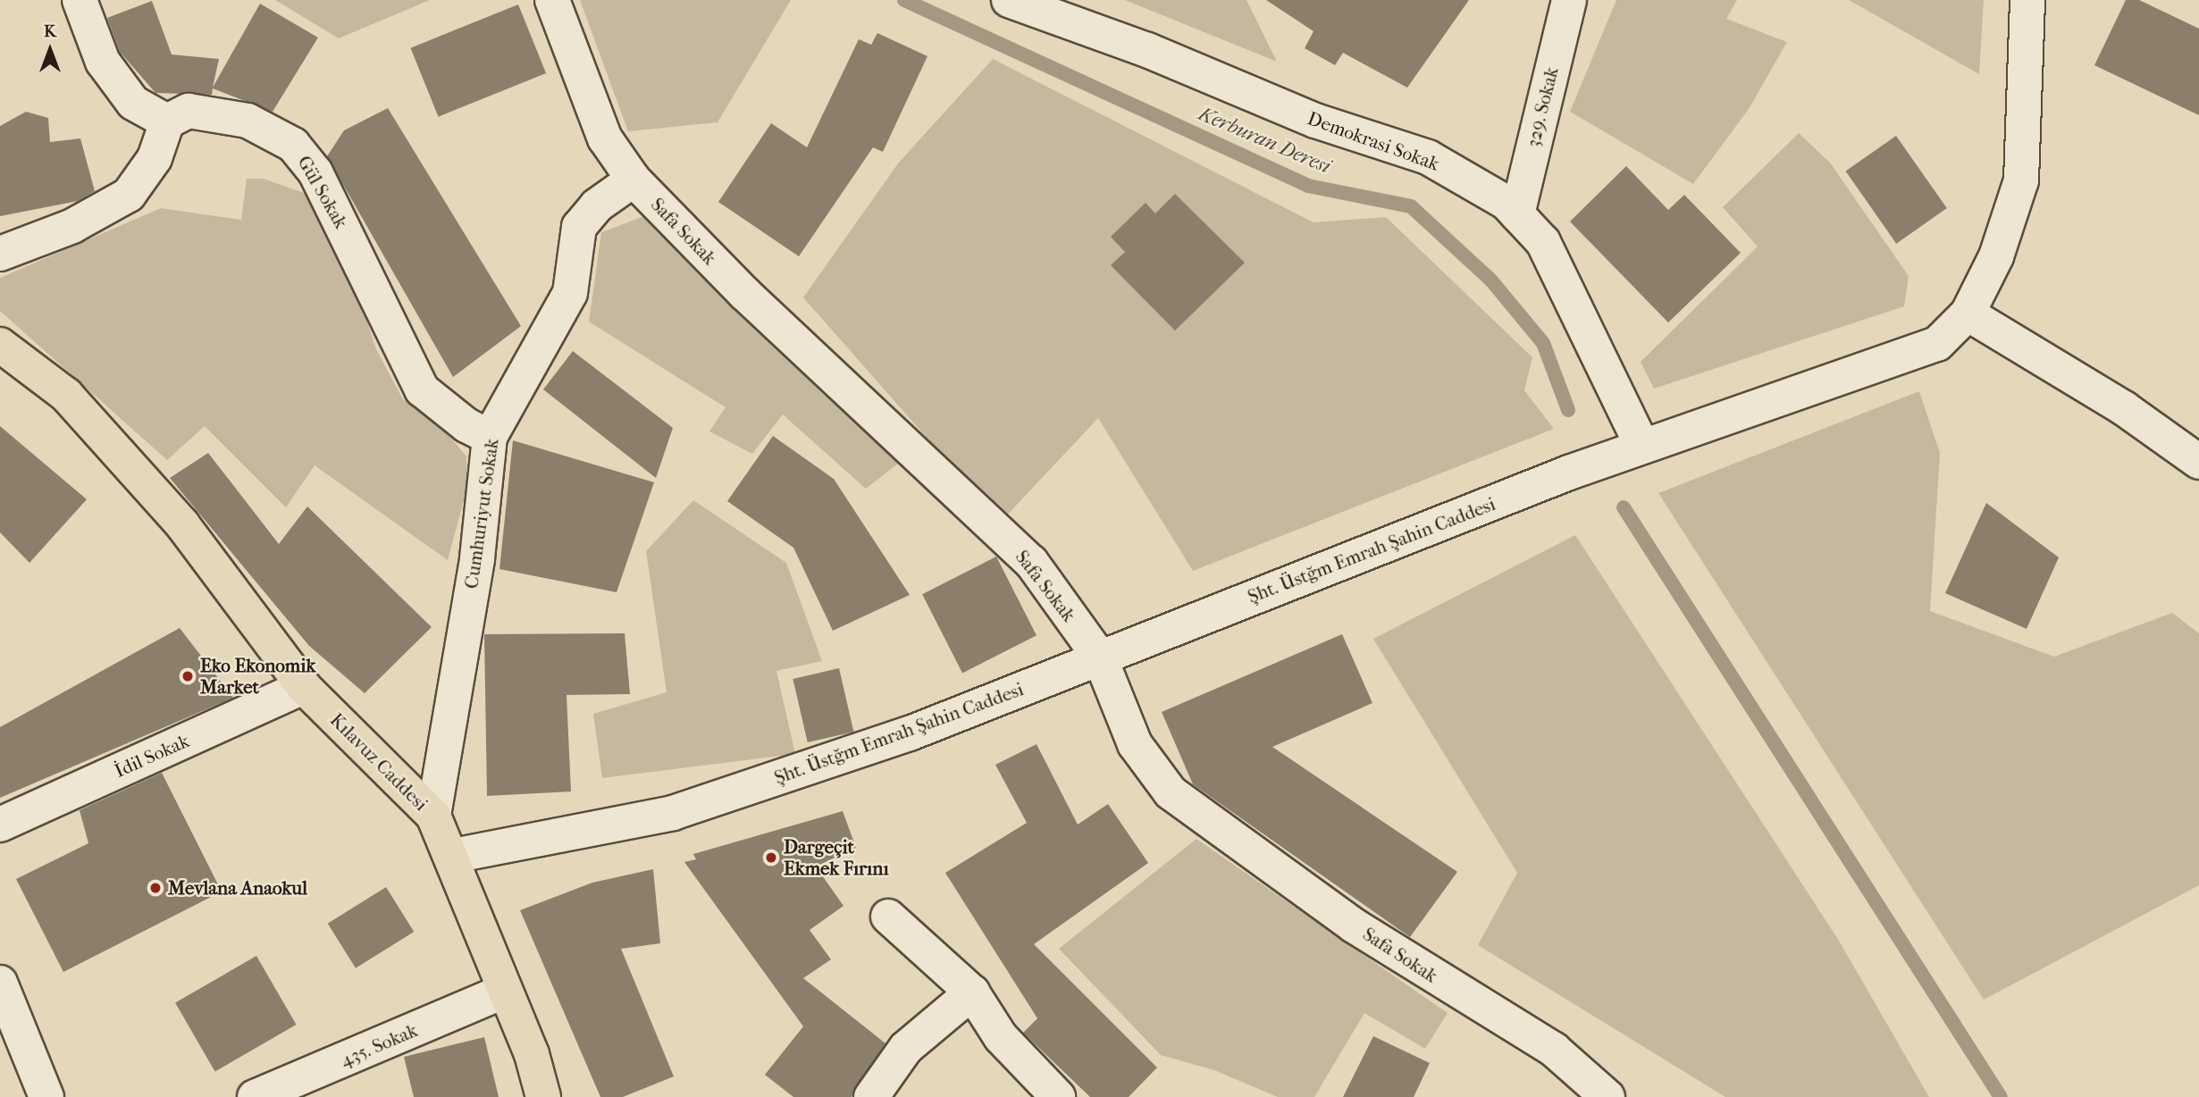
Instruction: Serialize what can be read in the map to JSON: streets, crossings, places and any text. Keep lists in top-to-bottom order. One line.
{"streets":{"main road":["Kılavuz Caddesi"],"street":["329. Sokak","Demokrasi Sokak","Gül Sokak","Safa Sokak","Cumhuriyut Sokak","Şht. Üstğm Emrah Şahin Caddesi","İdil Sokak","435. Sokak"]},"crossings":[["329. Sokak","Demokrasi Sokak"],["Demokrasi Sokak","Şht. Üstğm Emrah Şahin Caddesi"],["Gül Sokak","Cumhuriyut Sokak"],["Safa Sokak","Cumhuriyut Sokak"],["Safa Sokak","Şht. Üstğm Emrah Şahin Caddesi"],["Cumhuriyut Sokak","Kılavuz Caddesi"],["Şht. Üstğm Emrah Şahin Caddesi","Kılavuz Caddesi"],["İdil Sokak","Kılavuz Caddesi"],["Kılavuz Caddesi","435. Sokak"]],"water":["Kerburan Deresi"],"places":["Eko Ekonomik Market","Dargeçit Ekmek Fırını","Mevlana Anaokul"],"north":"top"}
